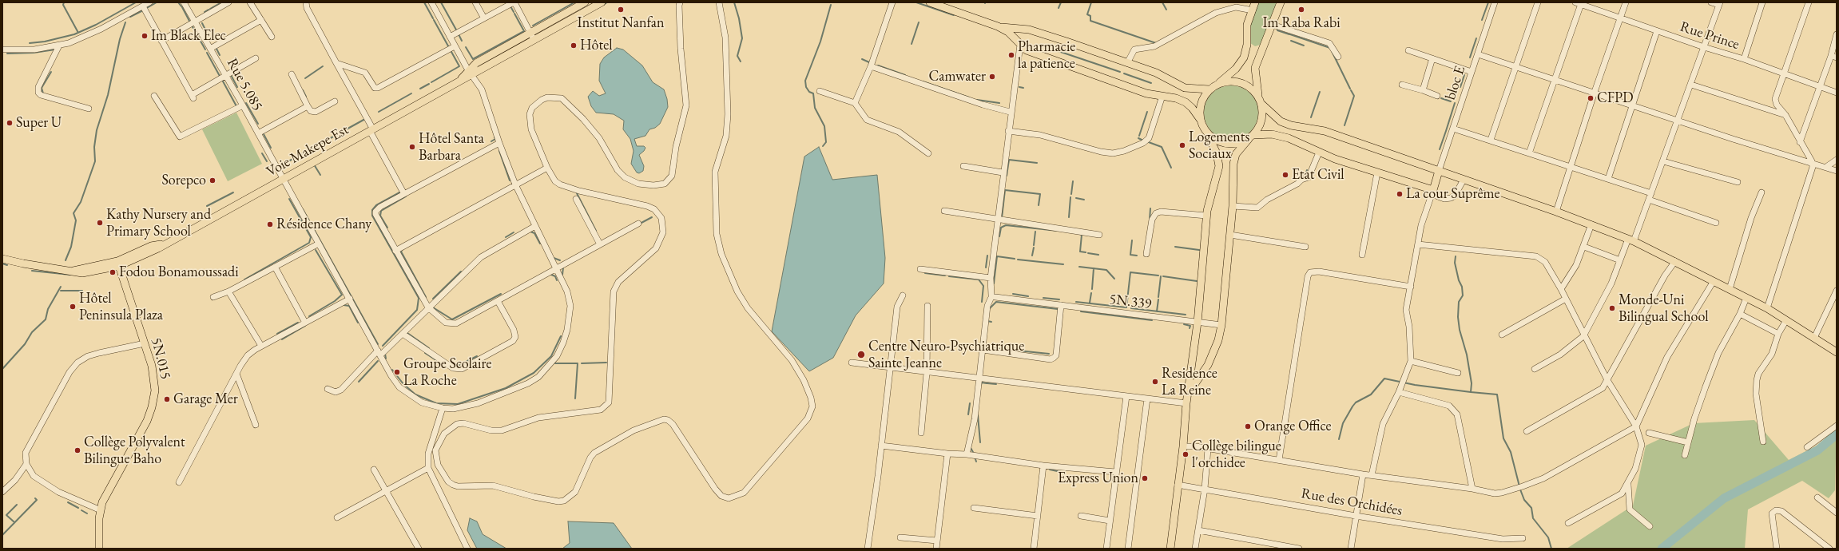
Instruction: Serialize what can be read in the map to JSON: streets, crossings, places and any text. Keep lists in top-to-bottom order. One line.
{"streets":{"main road":["Voie Makepe Est","5N.015"],"street":["Rue Prince","bloc E","Rue 5.085","5N.339","Rue des Orchidées"]},"crossings":[["Rue 5.085","Voie Makepe Est"],["Voie Makepe Est","5N.015"]],"places":["Institut Nanfan","Im Raba Rabi","Im Black Elec","Hôtel","Pharmacie la patience","Camwater","CFPD","Super U","Logements Sociaux","Hôtel Santa Barbara","Etat Civil","Sorepco","La cour Suprême","Kathy Nursery and Primary School","Résidence Chany","Fodou Bonamoussadi","Hôtel Peninsula Plaza","Monde-Uni Bilingual School","Centre Neuro-Psychiatrique Sainte Jeanne","Groupe Scolaire La Roche","Residence La Reine","Garage Mer","Orange Office","Collège Polyvalent Bilingue Baho","Collège bilingue l'orchidee","Express Union"]}
